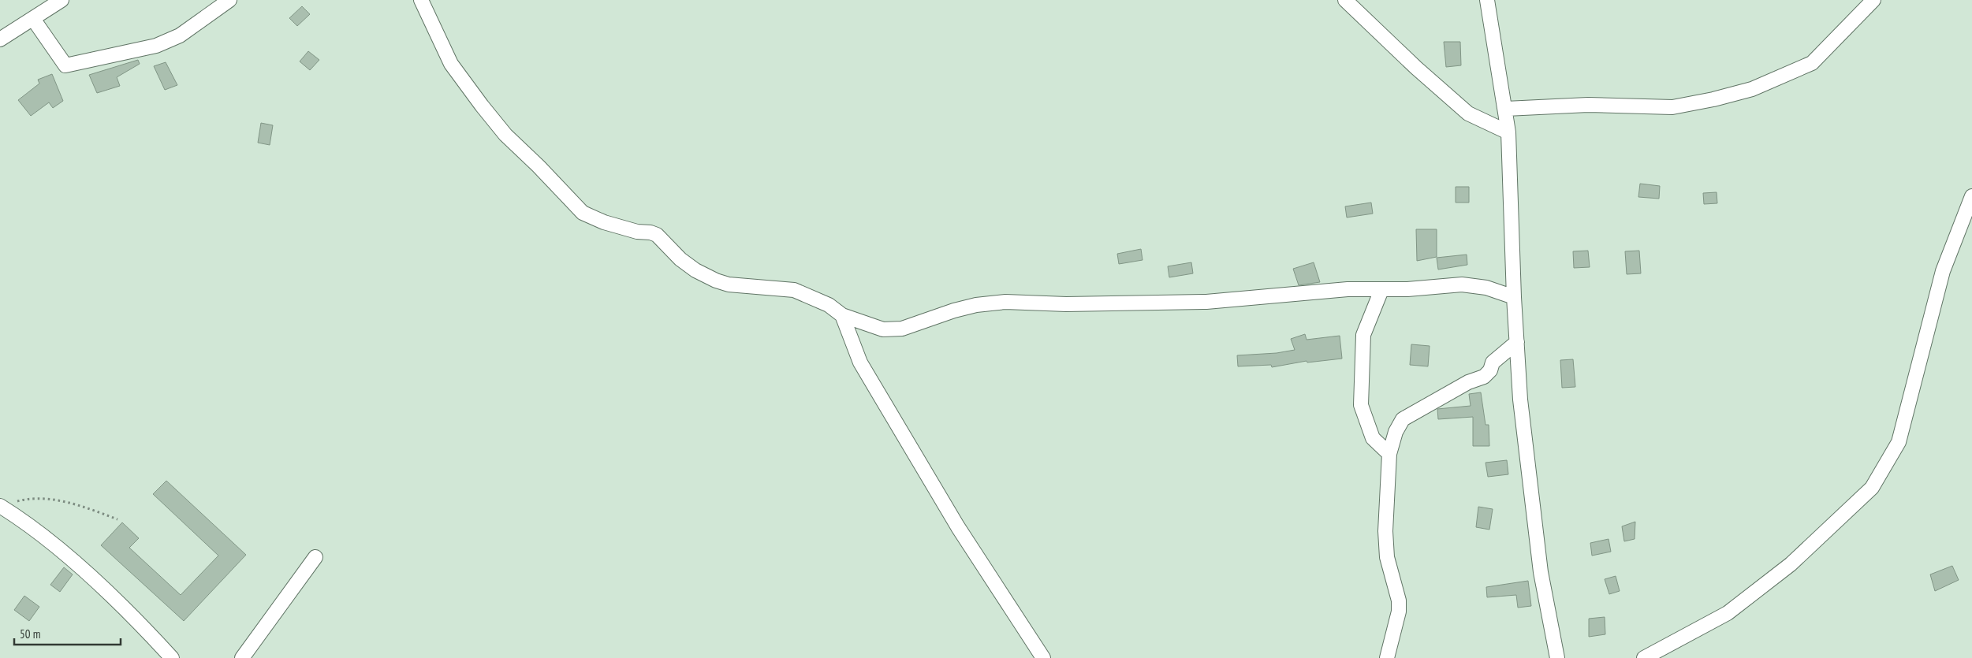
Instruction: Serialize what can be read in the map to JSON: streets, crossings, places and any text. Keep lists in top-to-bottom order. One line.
{"scale_bar":"50 m"}
